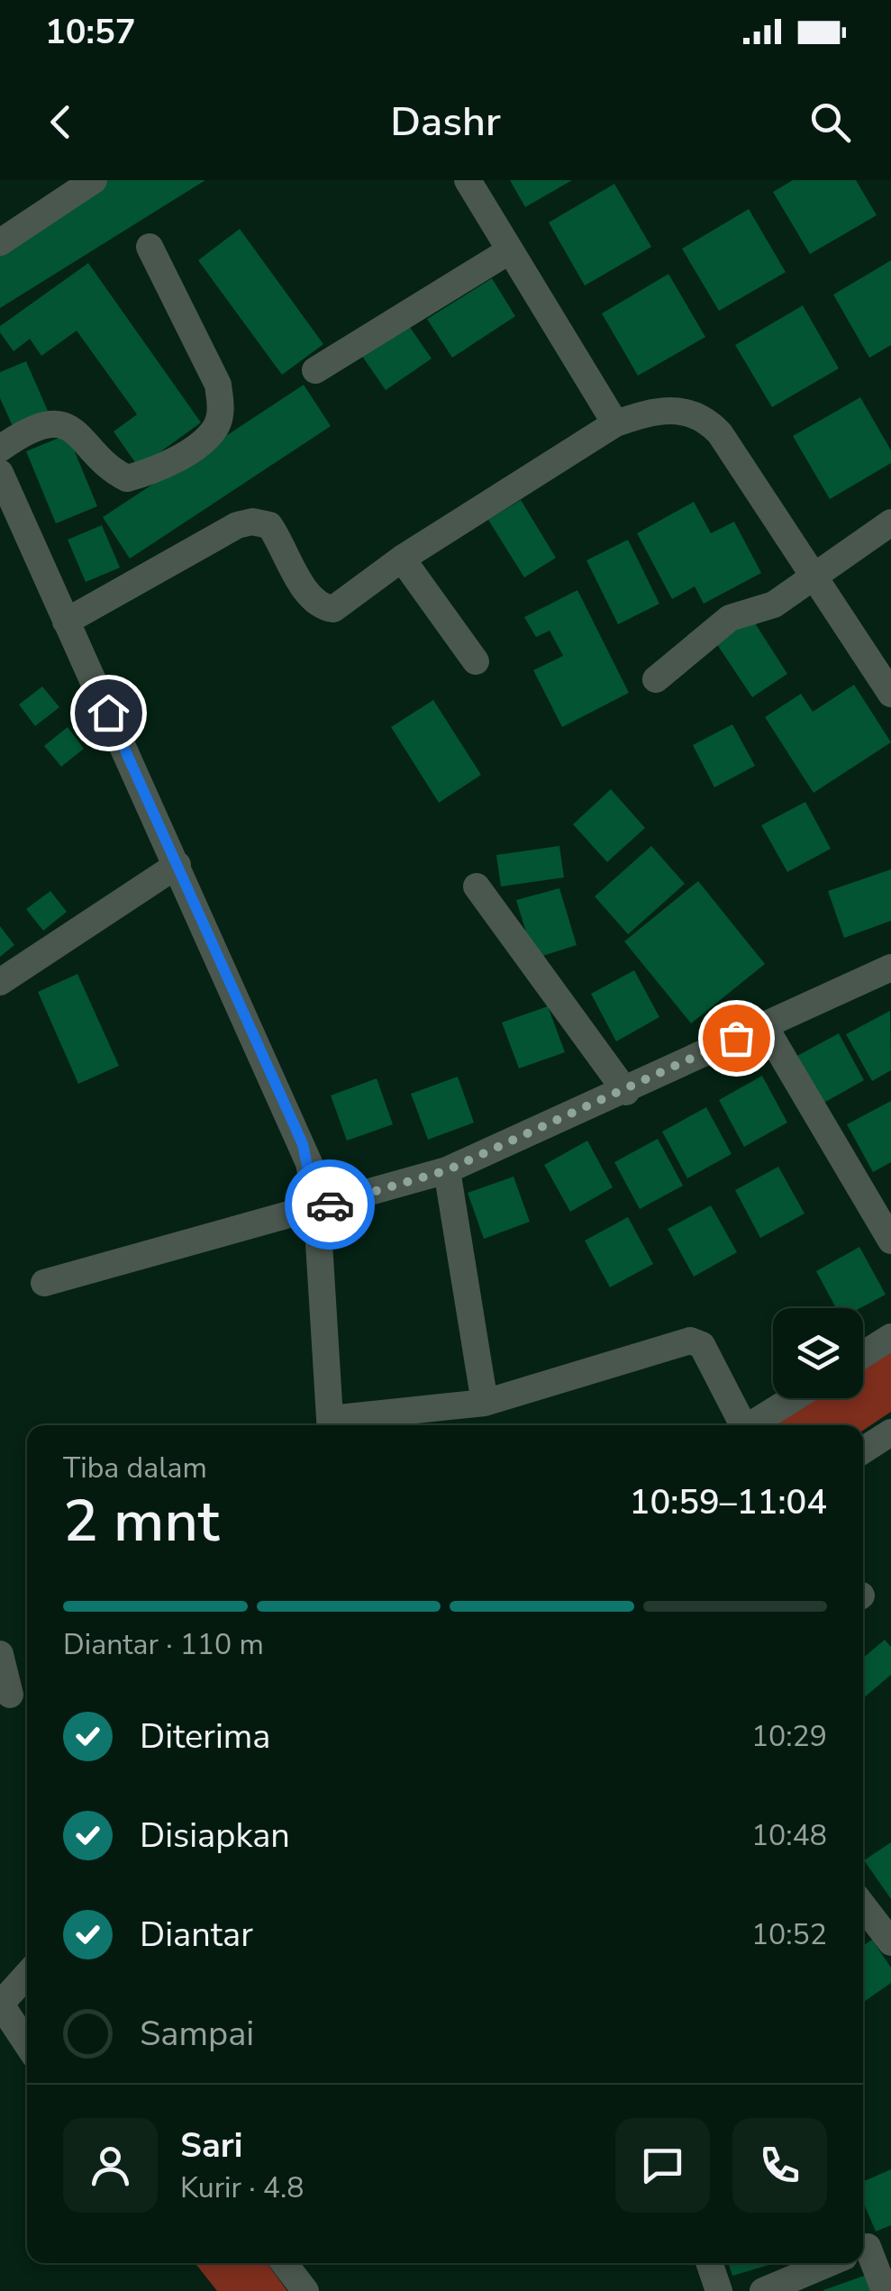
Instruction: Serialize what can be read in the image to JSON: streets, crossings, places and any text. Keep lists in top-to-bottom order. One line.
{"page":{"status":"10:57","header":"Dashr","heading":["2 mnt","Tiba dalam","10:59–11:04"],"panel":["Sari","Kurir · 4.8"],"bar":"Diantar · 110 m","list":[["Diterima","10:29"],["Disiapkan","10:48"],["Diantar","10:52"],"Sampai"]}}
